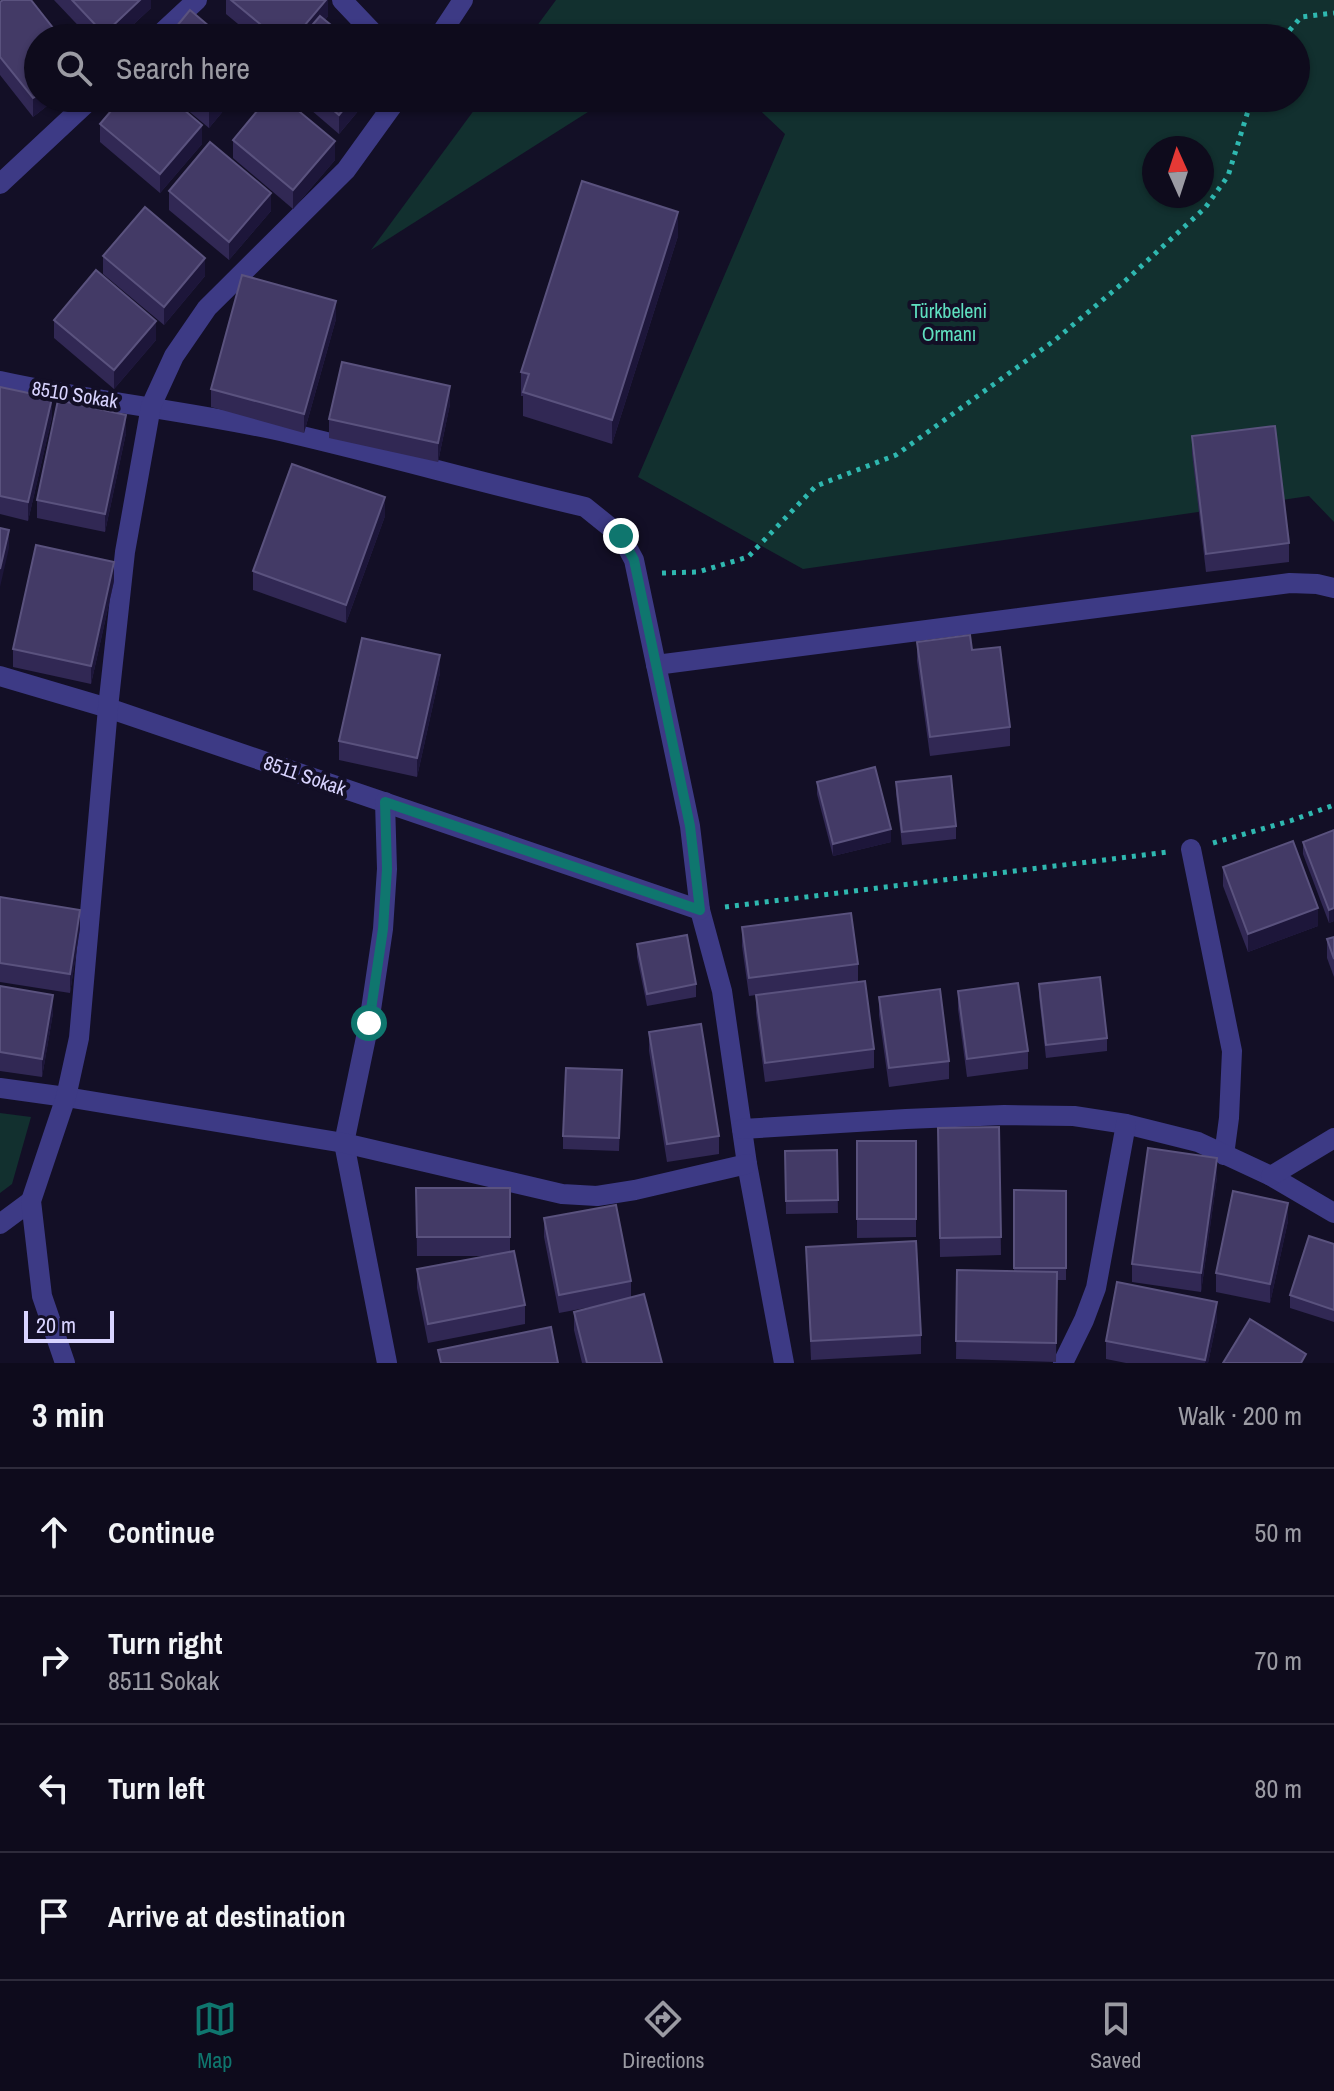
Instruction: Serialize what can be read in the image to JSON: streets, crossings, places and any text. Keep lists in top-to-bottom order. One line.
{"streets":{"street":["8510 Sokak","8511 Sokak"]},"crossings":[["8510 Sokak","8511 Sokak"]],"parks":["Türkbeleni Ormanı"],"scale_bar":"20 m","north":"top","page":{"search":"Search here","scale":"20 m","heading":["3 min","Walk · 200 m"],"list":[["Continue","50 m"],["Turn right","8511 Sokak","70 m"],["Turn left","80 m"],"Arrive at destination"],"nav":["Map","Directions","Saved"]}}
